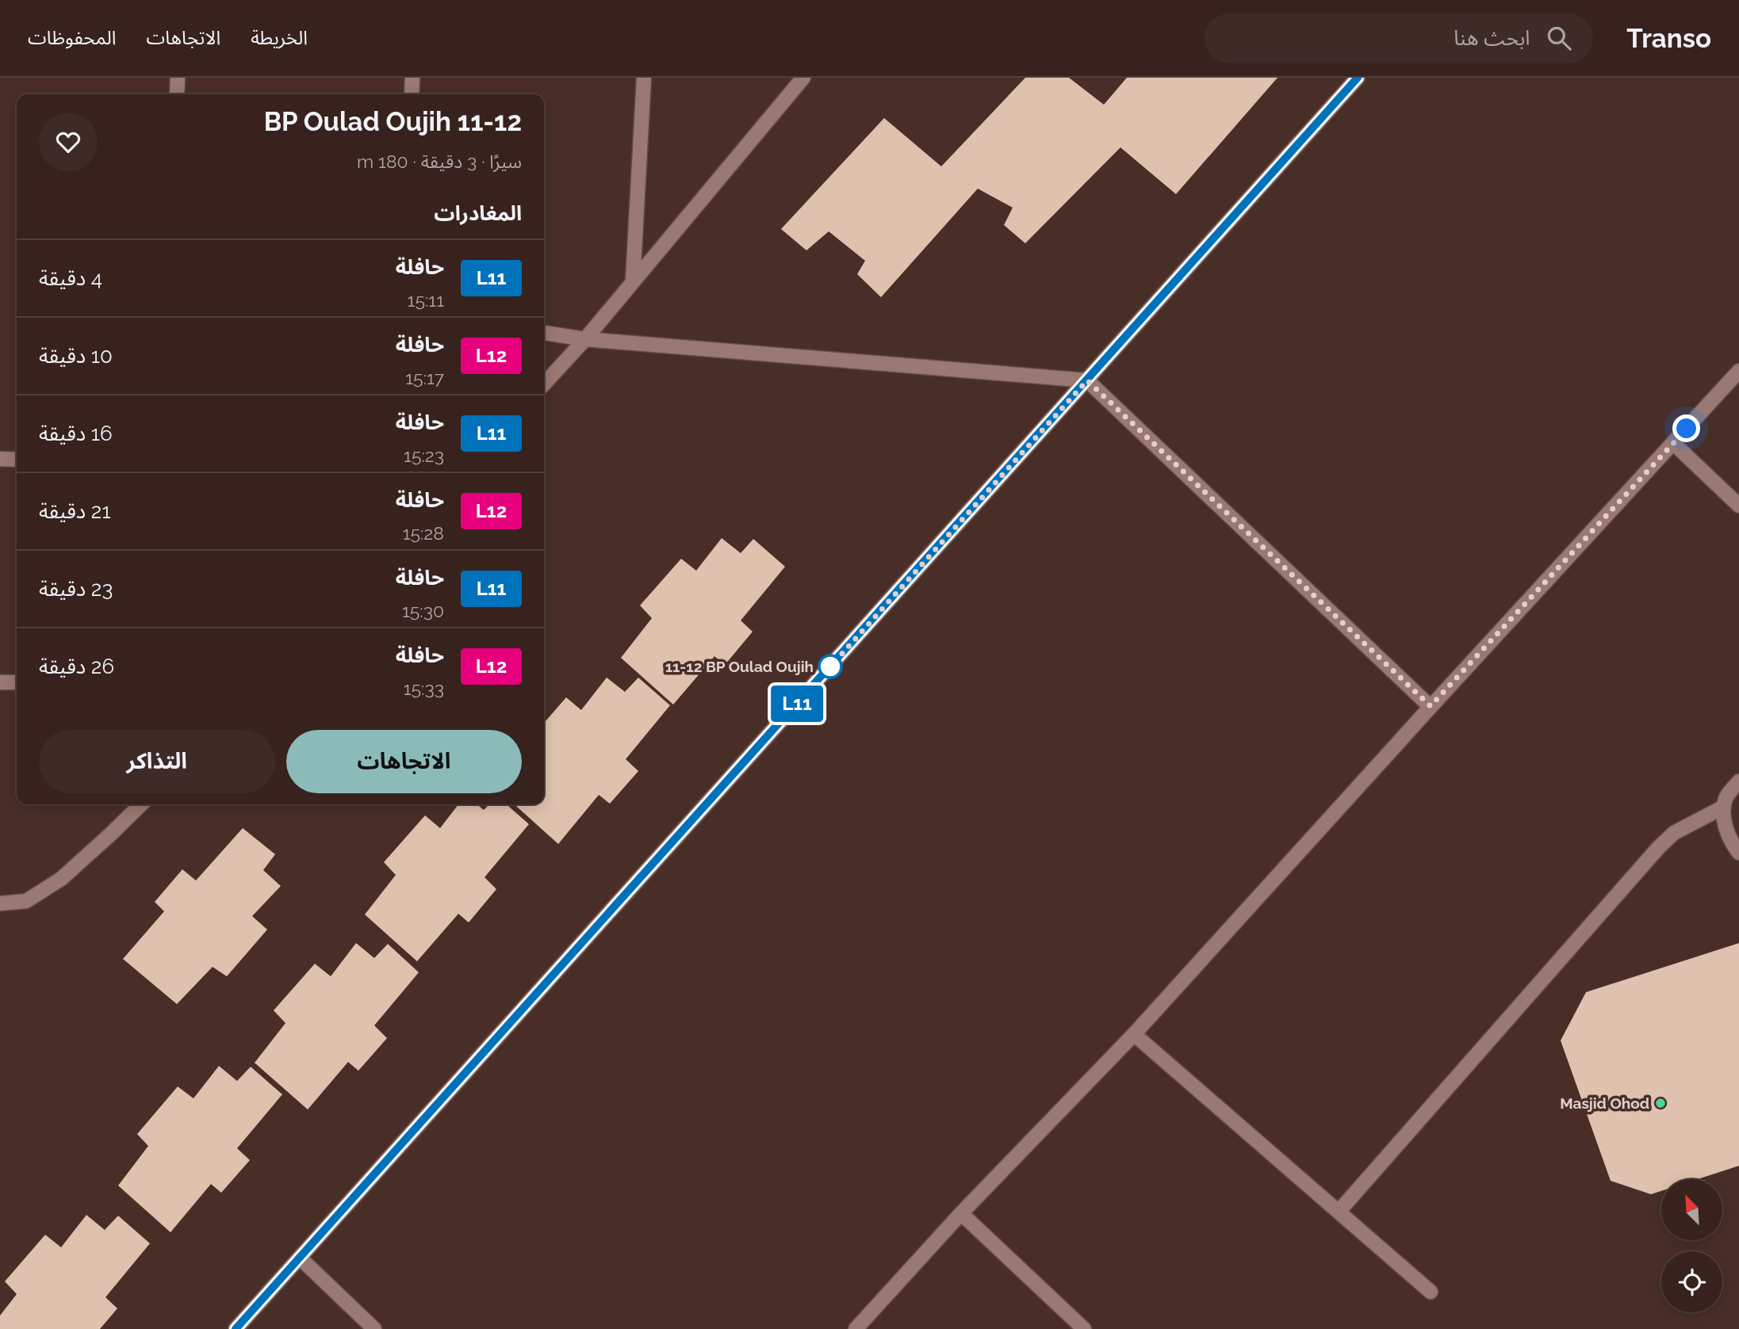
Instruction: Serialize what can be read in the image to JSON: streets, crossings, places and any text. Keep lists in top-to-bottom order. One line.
{"places":["11-12 BP Oulad Oujih","Masjid Ohod"],"lines":["bus line L11"],"north":"top left","page":{"header":"Transo","search":"ابحث هنا","nav":["الخريطة","الاتجاهات","المحفوظات"],"on_map":"L11","heading":[["11-12 BP Oulad Oujih","سيرًا · 3 دقيقة · 180 m"],"المغادرات"],"list":[{"mark":"L11","name":"حافلة","note":"15:11","value":"4 دقيقة"},{"mark":"L12","name":"حافلة","note":"15:17","value":"10 دقيقة"},{"mark":"L11","name":"حافلة","note":"15:23","value":"16 دقيقة"},{"mark":"L12","name":"حافلة","note":"15:28","value":"21 دقيقة"},{"mark":"L11","name":"حافلة","note":"15:30","value":"23 دقيقة"},{"mark":"L12","name":"حافلة","note":"15:33","value":"26 دقيقة"}],"buttons":["الاتجاهات","التذاكر"]}}
